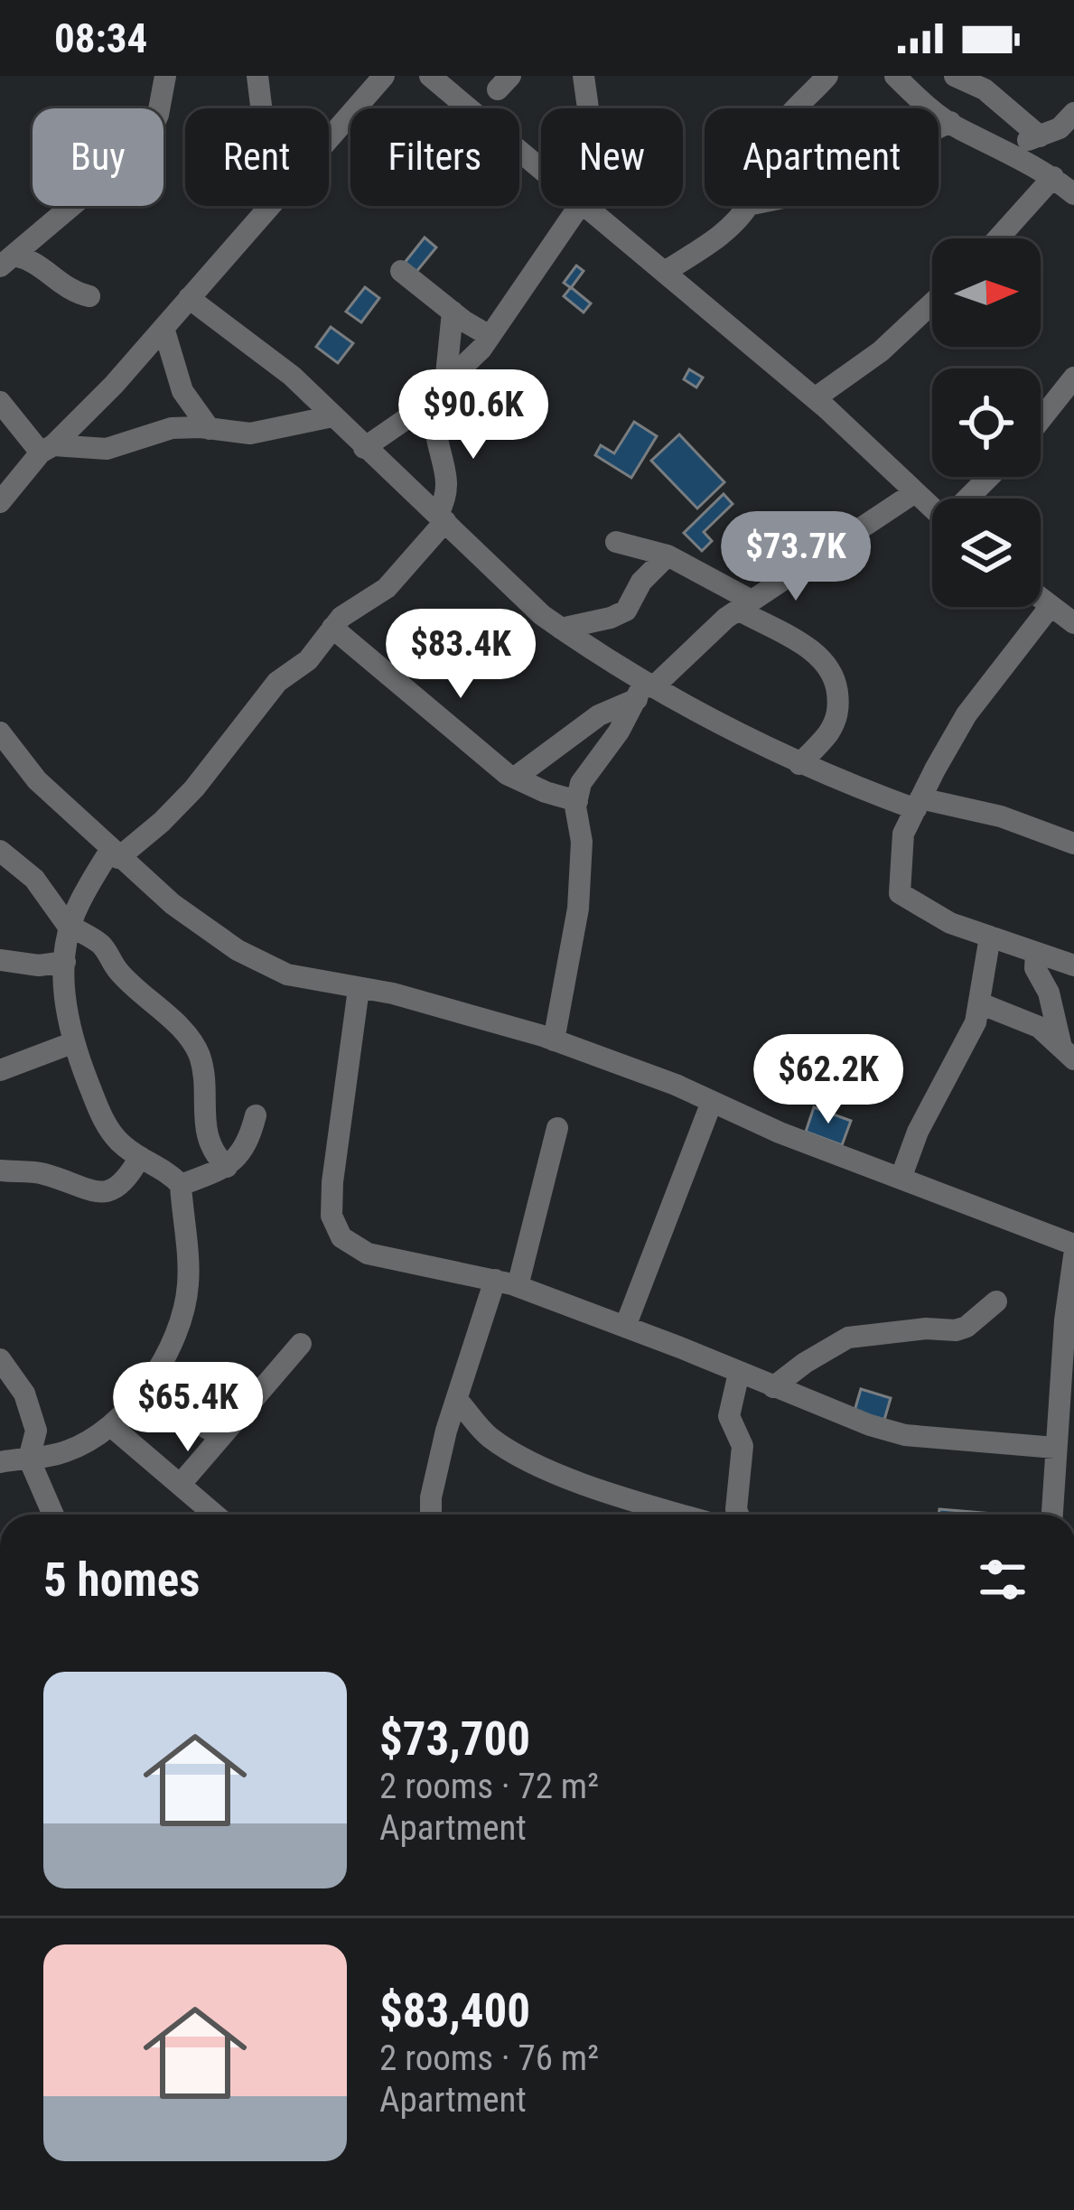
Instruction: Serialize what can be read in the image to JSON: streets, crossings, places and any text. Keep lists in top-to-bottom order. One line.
{"north":"right","page":{"status":"08:34","chip":["Buy","Rent","Filters","New","Apartment"],"price":["$90.6K","$73.7K","$83.4K","$62.2K","$65.4K"],"heading":"5 homes","list":[{"name":"$73,700","note":"2 rooms · 72 m² · Apartment"},{"name":"$83,400","note":"2 rooms · 76 m² · Apartment"}]}}
